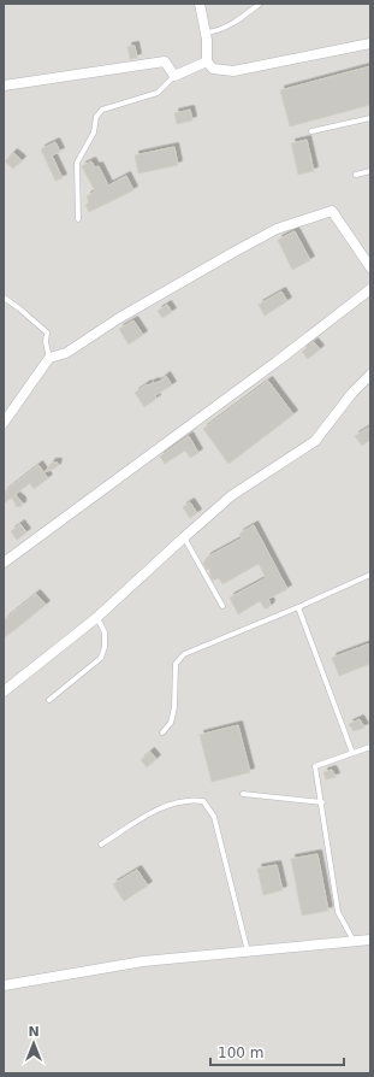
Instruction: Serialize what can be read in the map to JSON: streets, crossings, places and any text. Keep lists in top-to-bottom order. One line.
{"scale_bar":"100 m","north":"top"}
